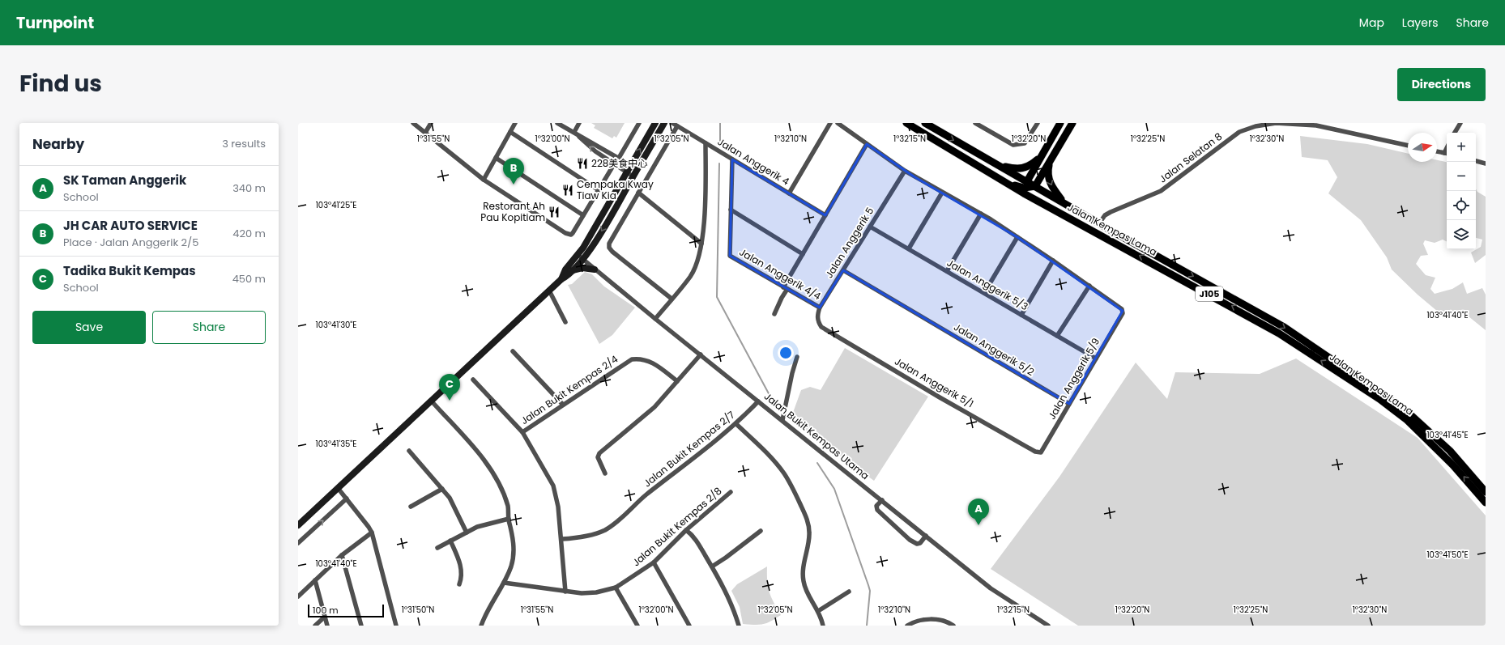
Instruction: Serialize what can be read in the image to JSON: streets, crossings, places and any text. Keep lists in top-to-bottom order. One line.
{"streets":{"main road":["Jalan Kempas Lama","J105"],"street":["Jalan Selatan 8","Jalan Anggerik 4","Jalan Anggerik 5","Jalan Anggerik 4/4","Jalan Anggerik 5/3","Jalan Anggerik 5/2","Jalan Anggerik 5/9","Jalan Anggerik 5/1","Jalan Bukit Kempas 2/4","Jalan Bukit Kempas Utama","Jalan Bukit Kempas 2/7","Jalan Bukit Kempas 2/8"]},"crossings":[["Jalan Selatan 8","Jalan Kempas Lama"],["Jalan Anggerik 4","Jalan Anggerik 4/4"],["Jalan Anggerik 5","Jalan Anggerik 4/4"],["Jalan Anggerik 5","Jalan Anggerik 5/3"],["Jalan Anggerik 5","Jalan Anggerik 5/2"],["Jalan Anggerik 5","Jalan Anggerik 5/1"],["Jalan Anggerik 4/4","Jalan Anggerik 5/1"],["Jalan Anggerik 5/3","Jalan Anggerik 5/9"],["Jalan Anggerik 5/2","Jalan Anggerik 5/9"],["Jalan Anggerik 5/9","Jalan Anggerik 5/1"],["Jalan Bukit Kempas Utama","Jalan Bukit Kempas 2/7"]],"places":{"restaurant":["228美食中心","Cempaka Kway Tiaw Kia","Restorant Ah Pau Kopitiam"]},"scale_bar":"100 m","north":"right","page":{"header":"Turnpoint","nav":["Map","Layers","Share"],"title":"Find us","buttons":["Directions",["Save","Share"]],"heading":["Nearby","3 results"],"map_buttons":["+","−"],"pins":["B","C","A"],"list":[{"mark":"A","name":"SK Taman Anggerik","note":"School","value":"340 m"},{"mark":"B","name":"JH CAR AUTO SERVICE","note":"Place · Jalan Anggerik 2/5","value":"420 m"},{"mark":"C","name":"Tadika Bukit Kempas","note":"School","value":"450 m"}],"scale":"100 m"},"coordinates":["1°31'55\"N","1°32'00\"N","1°32'05\"N","1°32'10\"N","1°32'15\"N","1°32'20\"N","1°32'25\"N","1°32'30\"N","103°41'25\"E","103°41'40\"E","103°41'30\"E","103°41'45\"E","103°41'35\"E","103°41'50\"E","1°31'50\"N"]}
